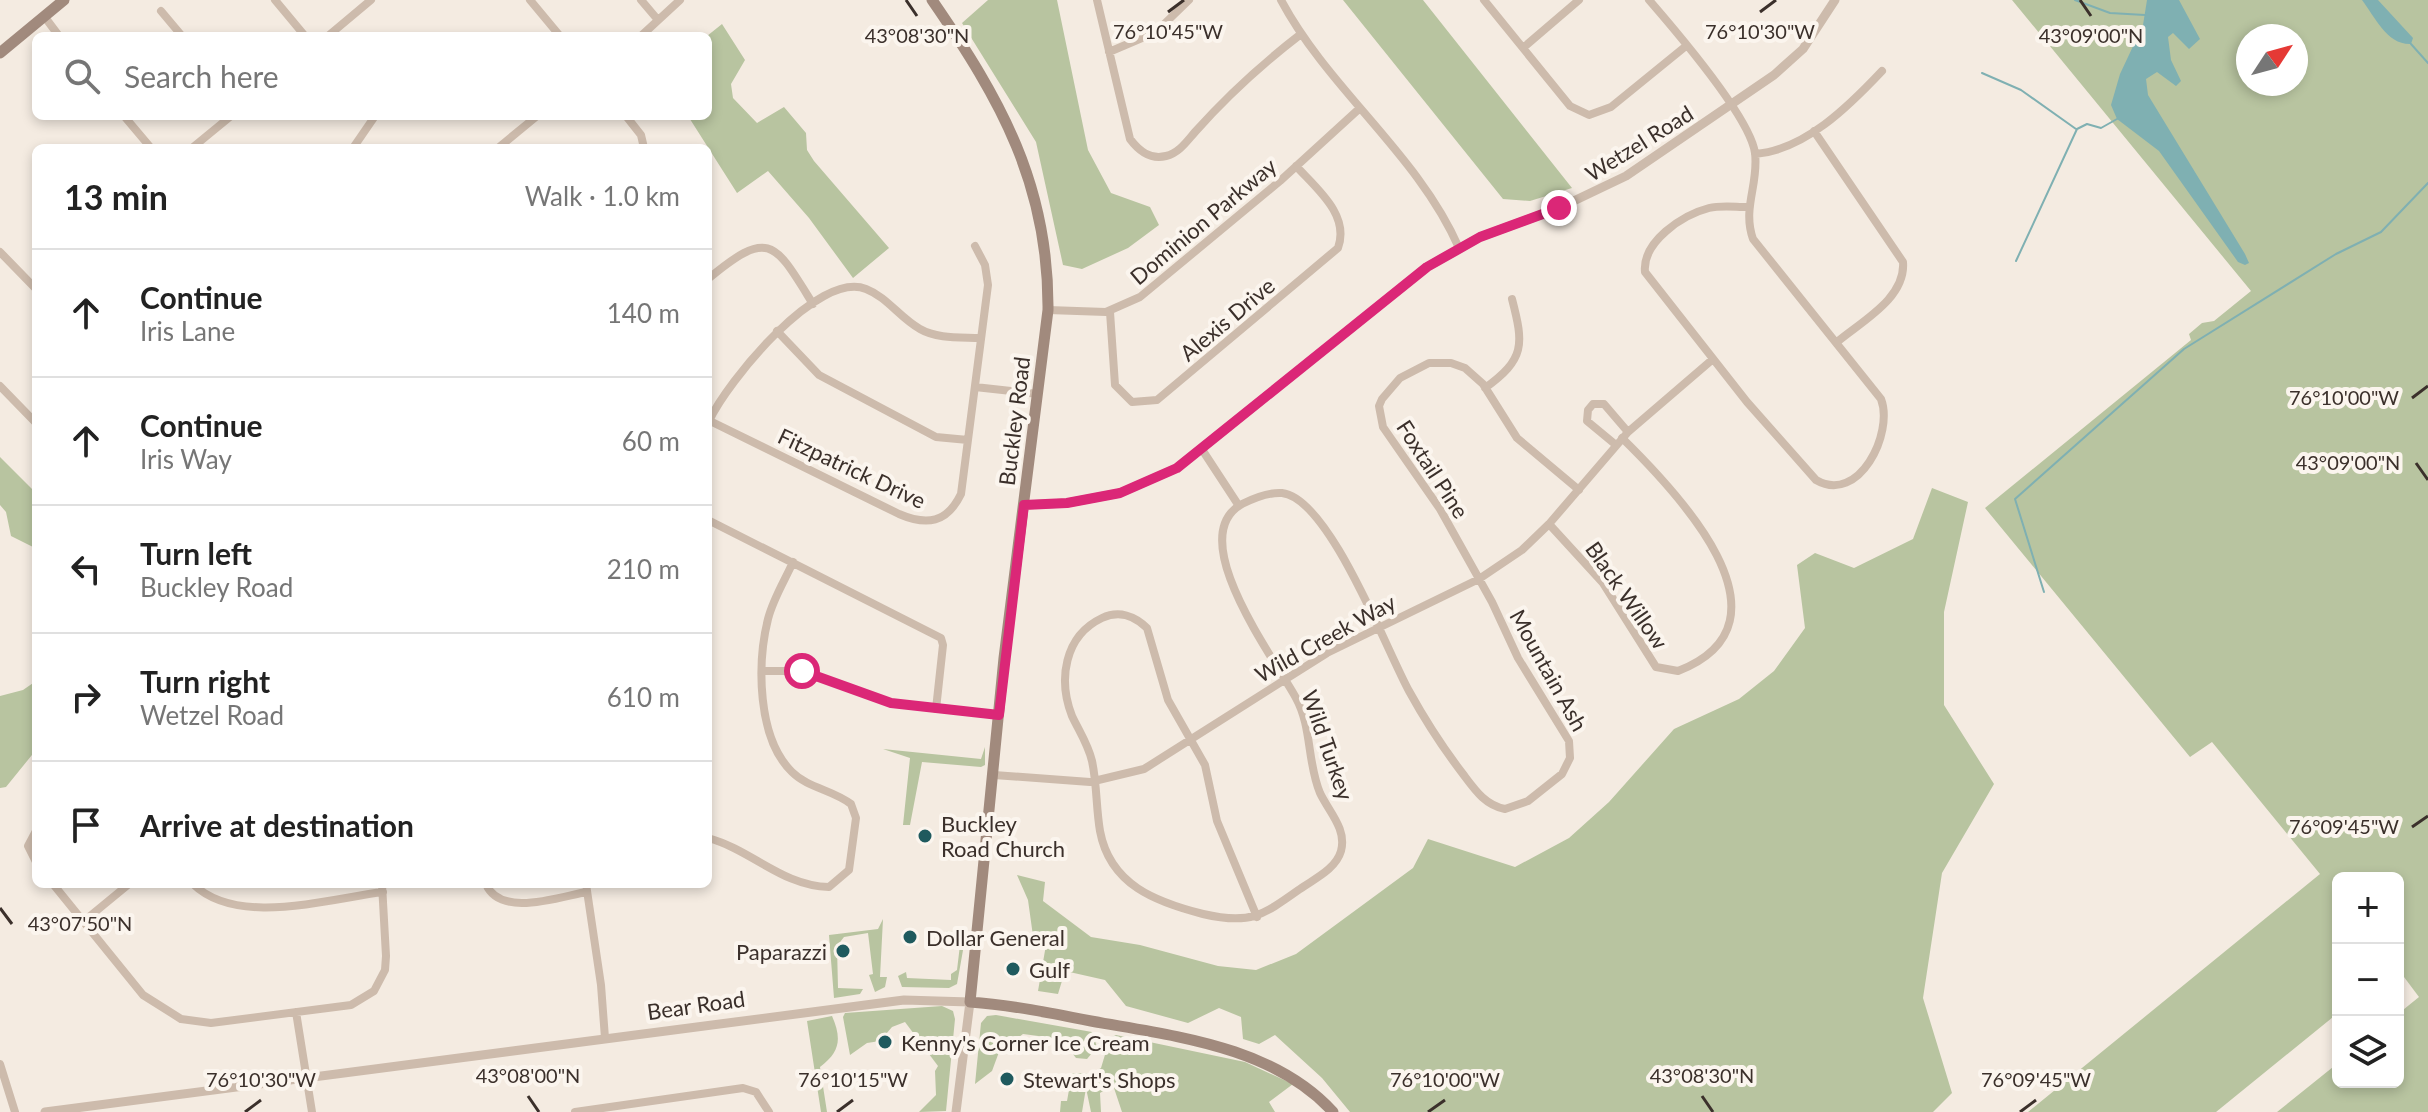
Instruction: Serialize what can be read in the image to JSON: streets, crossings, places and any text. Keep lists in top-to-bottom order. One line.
{"streets":{"main road":["Buckley Road","Bear Road"],"street":["Wetzel Road","Dominion Parkway","Alexis Drive","Fitzpatrick Drive","Foxtail Pine","Black Willow","Wild Creek Way","Mountain Ash","Wild Turkey"]},"crossings":[["Wetzel Road","Buckley Road"],["Dominion Parkway","Alexis Drive"],["Buckley Road","Wild Creek Way"],["Buckley Road","Bear Road"],["Foxtail Pine","Wild Creek Way"],["Foxtail Pine","Mountain Ash"],["Black Willow","Wild Creek Way"],["Wild Creek Way","Mountain Ash"],["Wild Creek Way","Wild Turkey"]],"places":["Buckley Road Church","Dollar General","Paparazzi","Gulf","Kenny's Corner Ice Cream","Stewart's Shops"],"north":"top right","page":{"search":"Search here","heading":["13 min","Walk · 1.0 km"],"list":[["Continue","Iris Lane","140 m"],["Continue","Iris Way","60 m"],["Turn left","Buckley Road","210 m"],["Turn right","Wetzel Road","610 m"],"Arrive at destination"],"map_buttons":["+","−"]},"coordinates":["76°10'45\"W","76°10'30\"W","43°08'30\"N","43°09'00\"N","76°10'00\"W","76°09'45\"W","43°07'50\"N","43°08'00\"N","76°10'15\"W"]}
